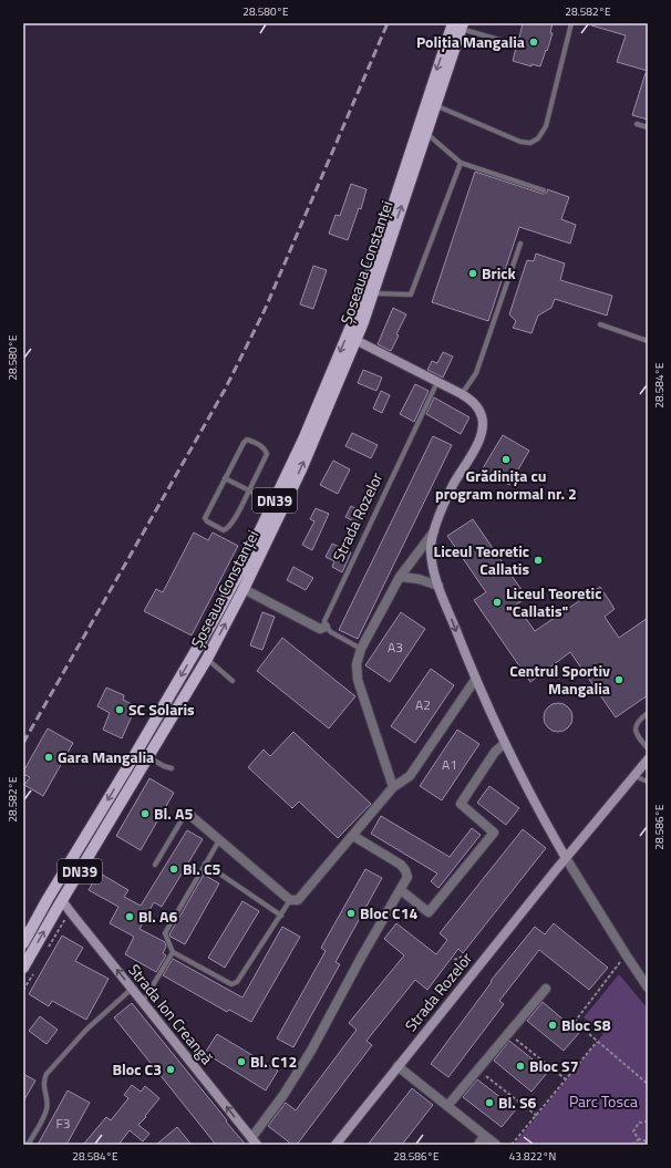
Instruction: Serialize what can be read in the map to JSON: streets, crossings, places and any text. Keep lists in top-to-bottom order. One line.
{"streets":{"main road":["Șoseaua Constanței","DN39"],"street":["Strada Rozelor","Strada Ion Creangă"]},"crossings":[["Șoseaua Constanței","Strada Ion Creangă"]],"one_way":["Strada Ion Creangă"],"parks":["Parc Tosca"],"places":["Poliția Mangalia","Brick","Grădinița cu program normal nr. 2","Liceul Teoretic Callatis","Liceul Teoretic \"Callatis\"","Centrul Sportiv Mangalia","SC Solaris","Gara Mangalia","Bl. A5","Bl. C5","Bloc C14","Bl. A6","Bloc S8","Bl. C12","Bloc S7","Bloc C3","Bl. S6"],"house_numbers":["A3","A2","A1","F3"],"coordinates":["28.580°E","28.582°E","28.584°E","28.586°E","43.822°N"]}
